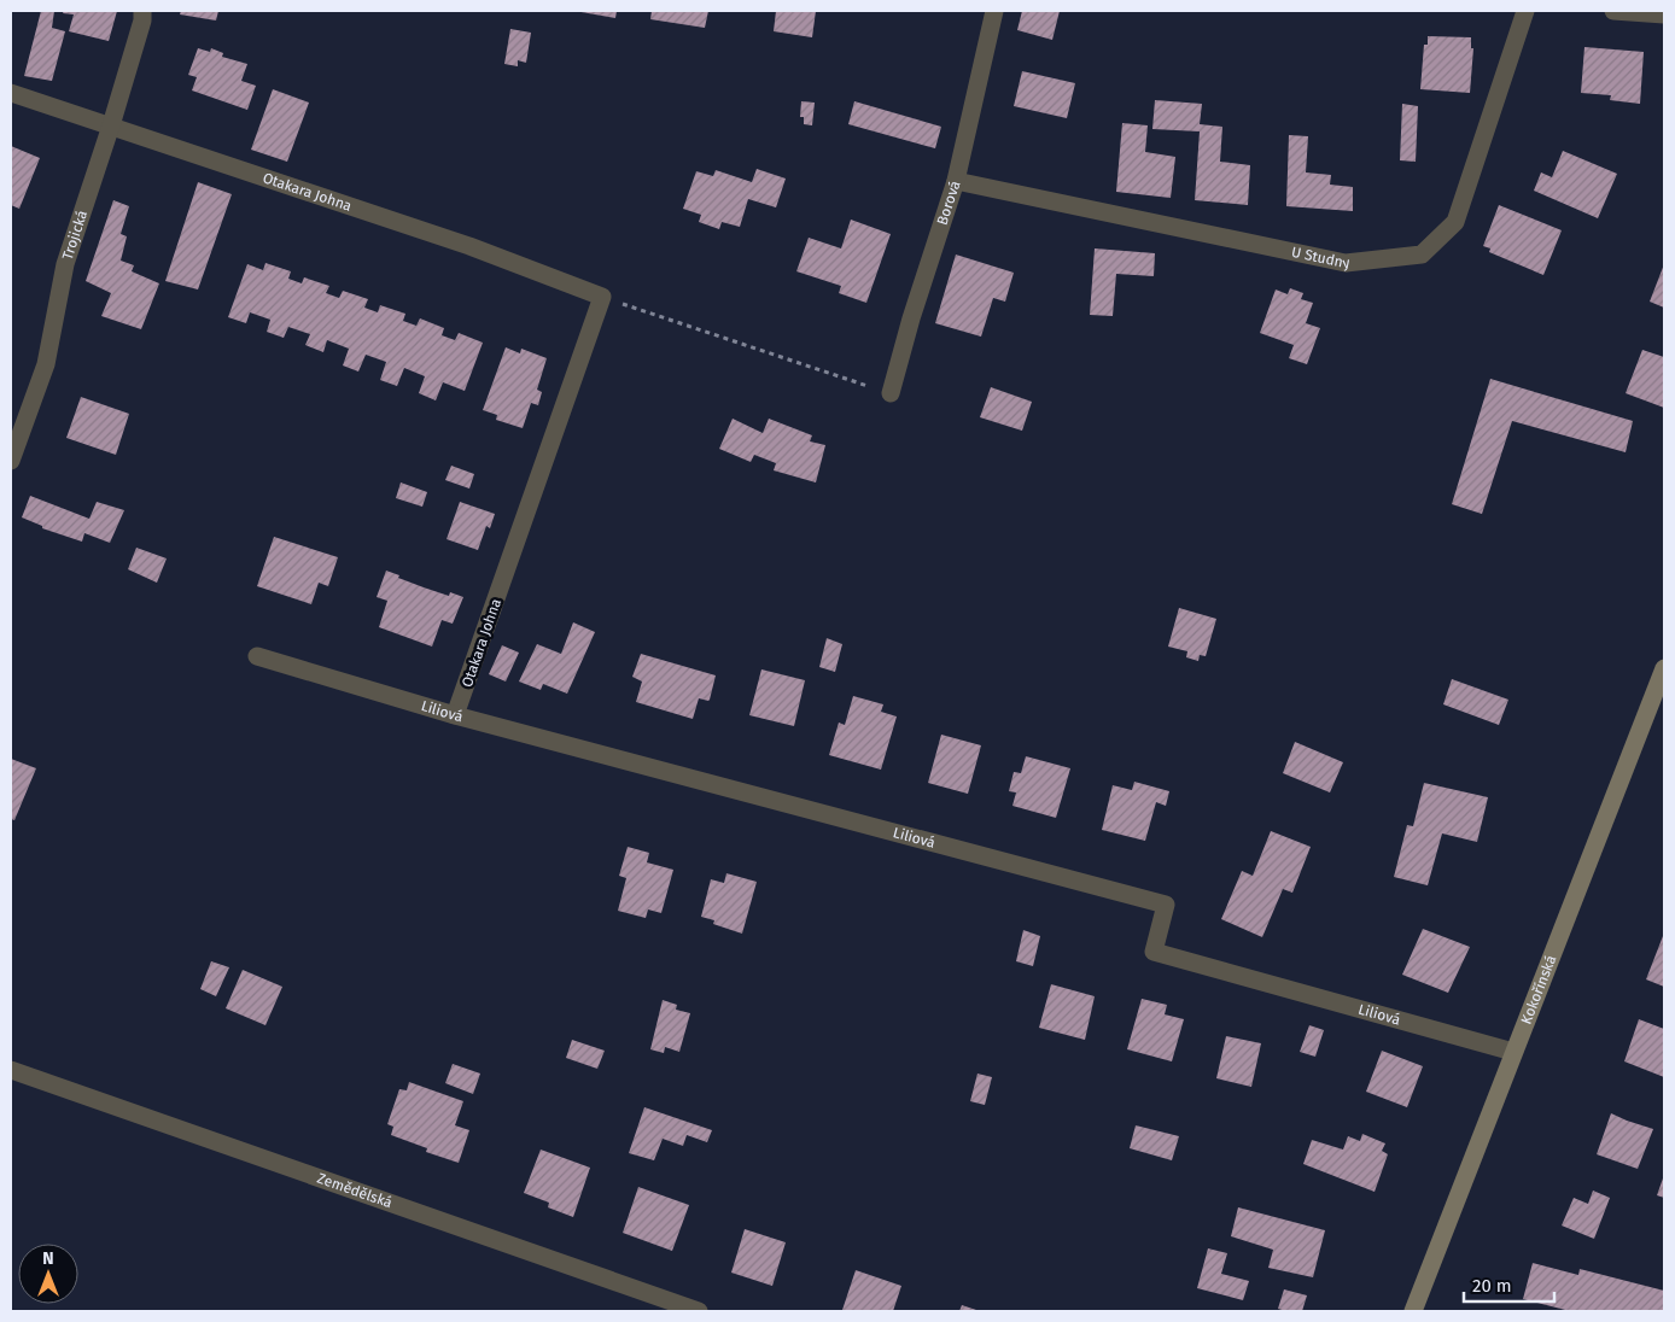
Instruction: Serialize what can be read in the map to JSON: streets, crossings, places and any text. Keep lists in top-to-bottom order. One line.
{"streets":{"main road":["Kokořínská"],"street":["Otakara Johna","Borová","Trojická","U Studny","Liliová","Zemědělská"]},"crossings":[["Otakara Johna","Trojická"],["Otakara Johna","Liliová"],["Borová","U Studny"],["Liliová","Kokořínská"]],"scale_bar":"20 m","north":"top"}
